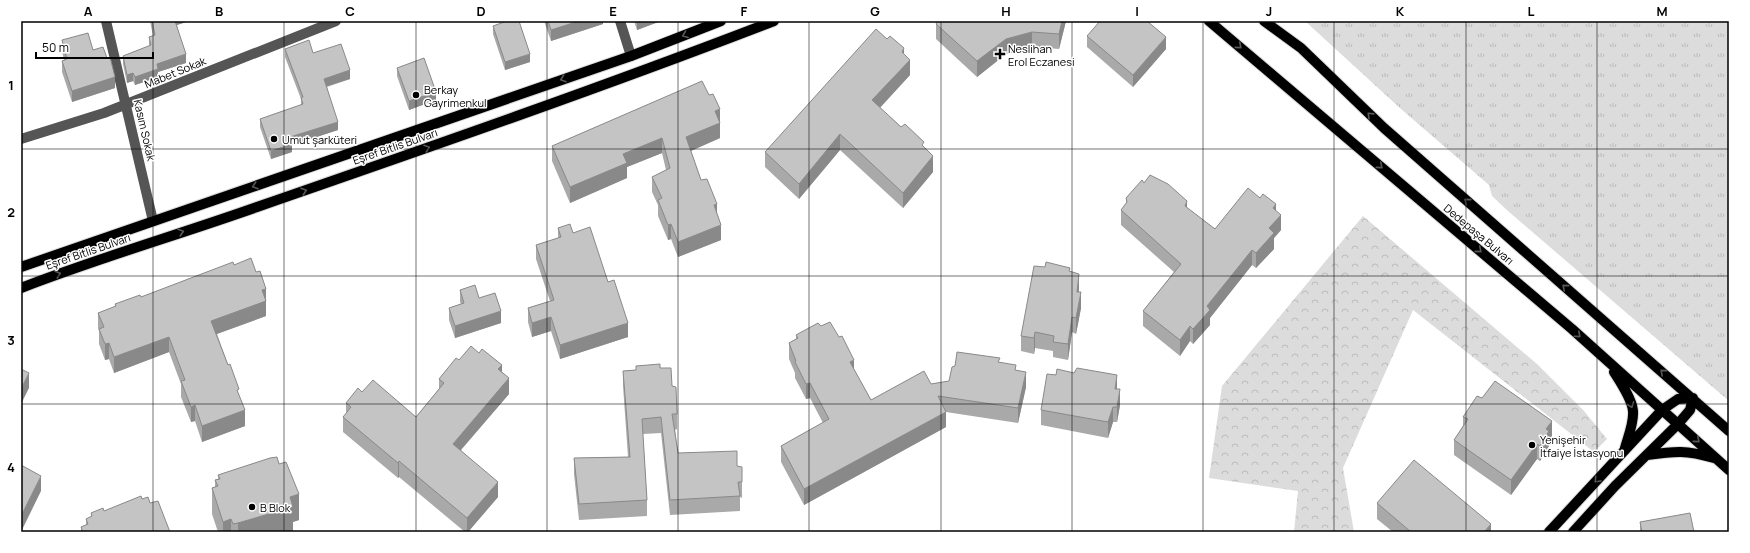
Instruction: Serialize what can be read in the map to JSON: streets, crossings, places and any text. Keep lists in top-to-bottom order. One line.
{"streets":{"main road":["Eşref Bitlis Bulvarı","Dedepaşa Bulvarı"],"street":["Mabet Sokak","Kasım Sokak"]},"crossings":[["Mabet Sokak","Kasım Sokak"],["Kasım Sokak","Eşref Bitlis Bulvarı"]],"places":{"health":["Neslihan Erol Eczanesi"],"other":["Berkay Gayrimenkul","Umut şarküteri","Yenişehir İtfaiye İstasyonu","B Blok"]},"scale_bar":"50 m","grid":{"columns":["A","B","C","D","E","F","G","H","I","J","K","L","M"],"rows":["1","2","3","4"]}}
